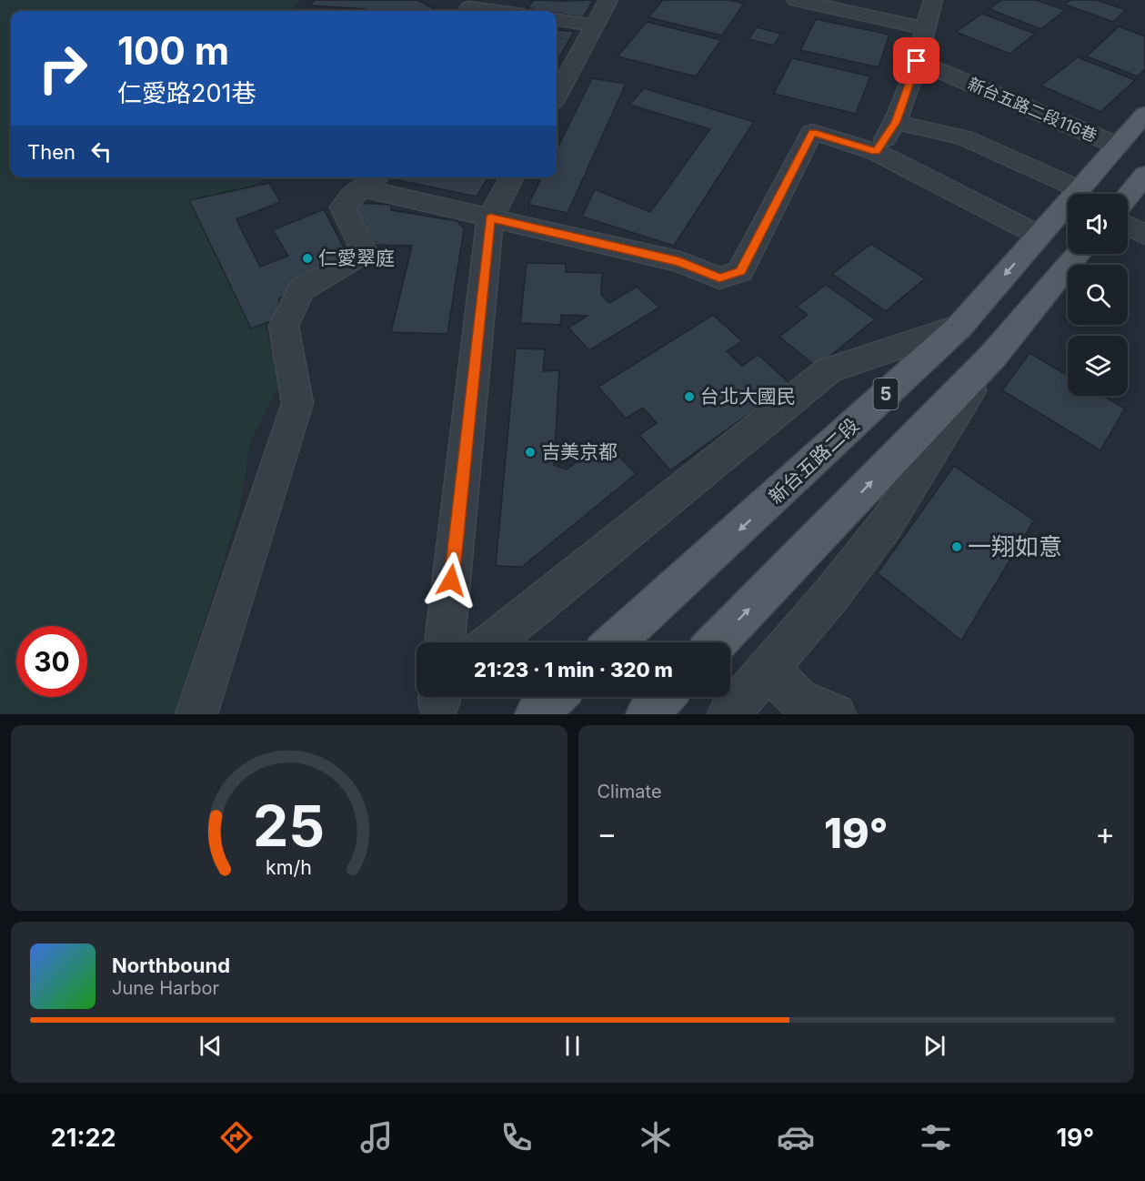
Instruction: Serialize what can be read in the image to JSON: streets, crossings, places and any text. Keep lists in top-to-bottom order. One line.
{"streets":{"main road":["5","新台五路二段"],"street":["新台五路二段116巷"]},"crossings":[["新台五路二段116巷","新台五路二段"]],"places":["仁愛翠庭","台北大國民","吉美京都","一翔如意"],"page":{"turn":["100 m","仁愛路201巷"],"then":"Then","limit":"30","trip":"21:23 · 1 min · 320 m","tile":"Climate","heat":["−","19°","+"],"song":["Northbound","June Harbor"],"tabs":["21:22","19°"],"gauge":["25","km/h"]}}
